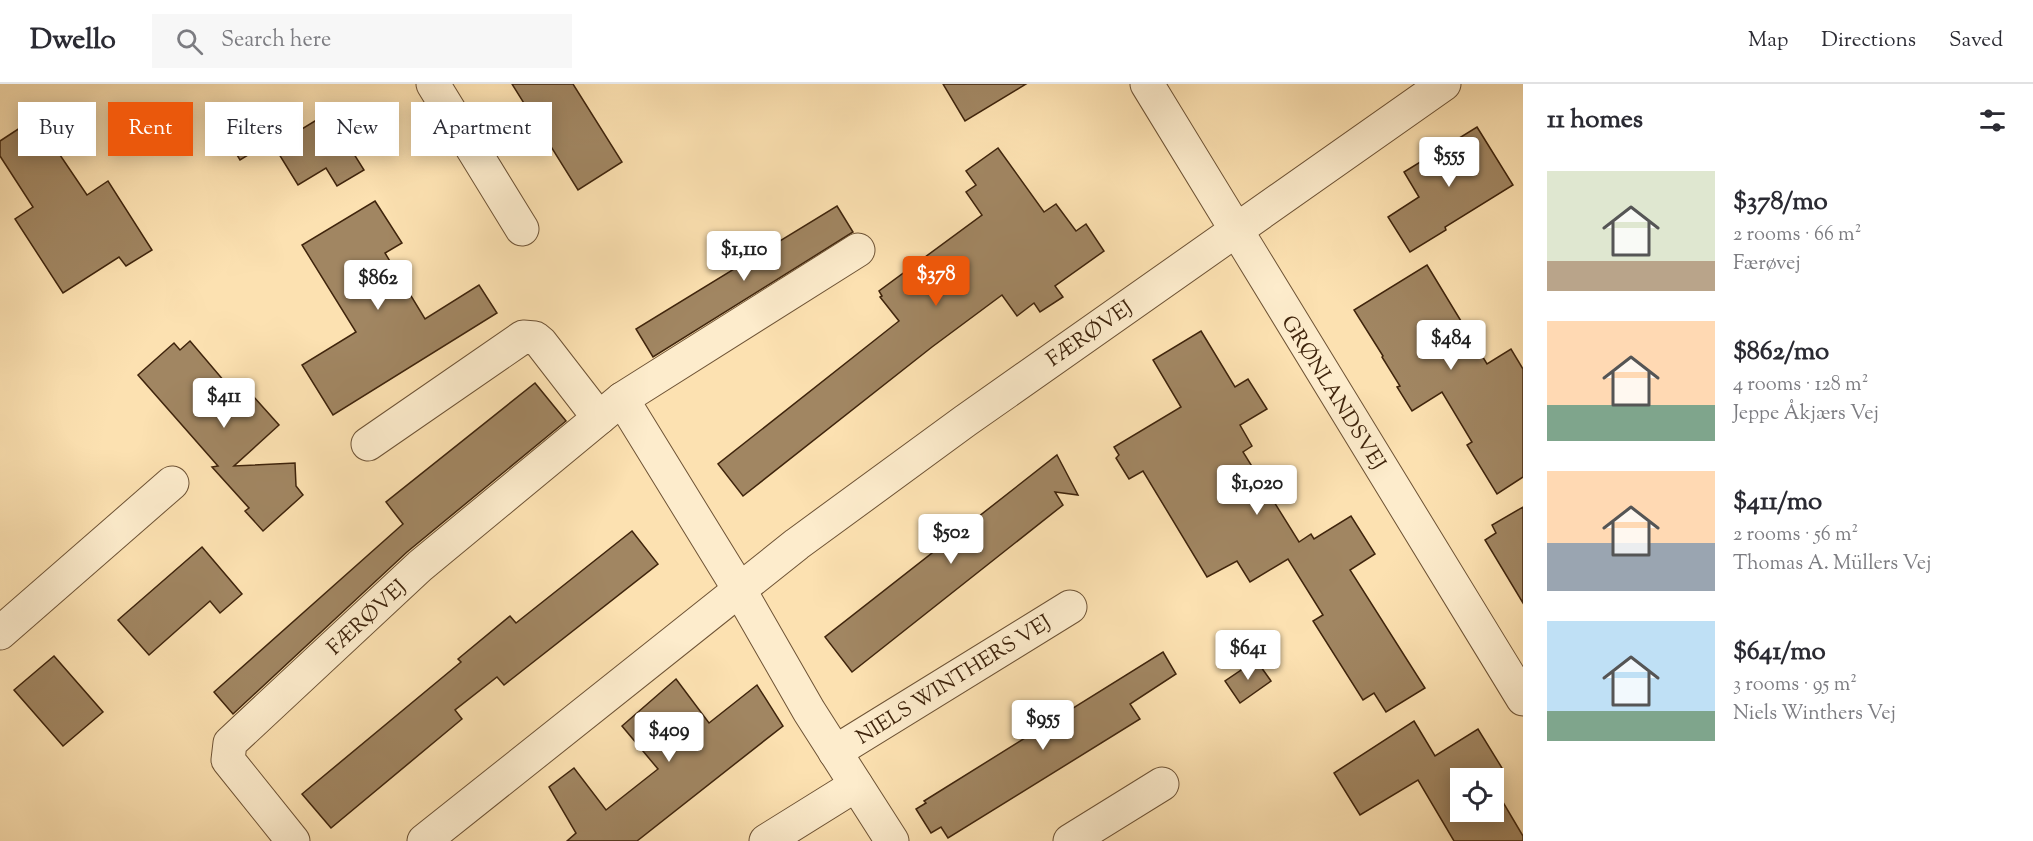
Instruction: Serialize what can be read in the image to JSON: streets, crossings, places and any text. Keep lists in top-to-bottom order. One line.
{"streets":{"street":["FÆRØVEJ","GRØNLANDSVEJ","NIELS WINTHERS VEJ"]},"crossings":[["FÆRØVEJ","GRØNLANDSVEJ"],["FÆRØVEJ","NIELS WINTHERS VEJ"]],"page":{"header":"Dwello","search":"Search here","nav":["Map","Directions","Saved"],"heading":"11 homes","chip":["Buy","Rent","Filters","New","Apartment"],"price":["$555","$1,110","$378","$862","$484","$411","$1,020","$502","$641","$955","$409"],"list":[{"name":"$378/mo","note":"2 rooms · 66 m² · Færøvej"},{"name":"$862/mo","note":"4 rooms · 128 m² · Jeppe Åkjærs Vej"},{"name":"$411/mo","note":"2 rooms · 56 m² · Thomas A. Müllers Vej"},{"name":"$641/mo","note":"3 rooms · 95 m² · Niels Winthers Vej"}]}}
